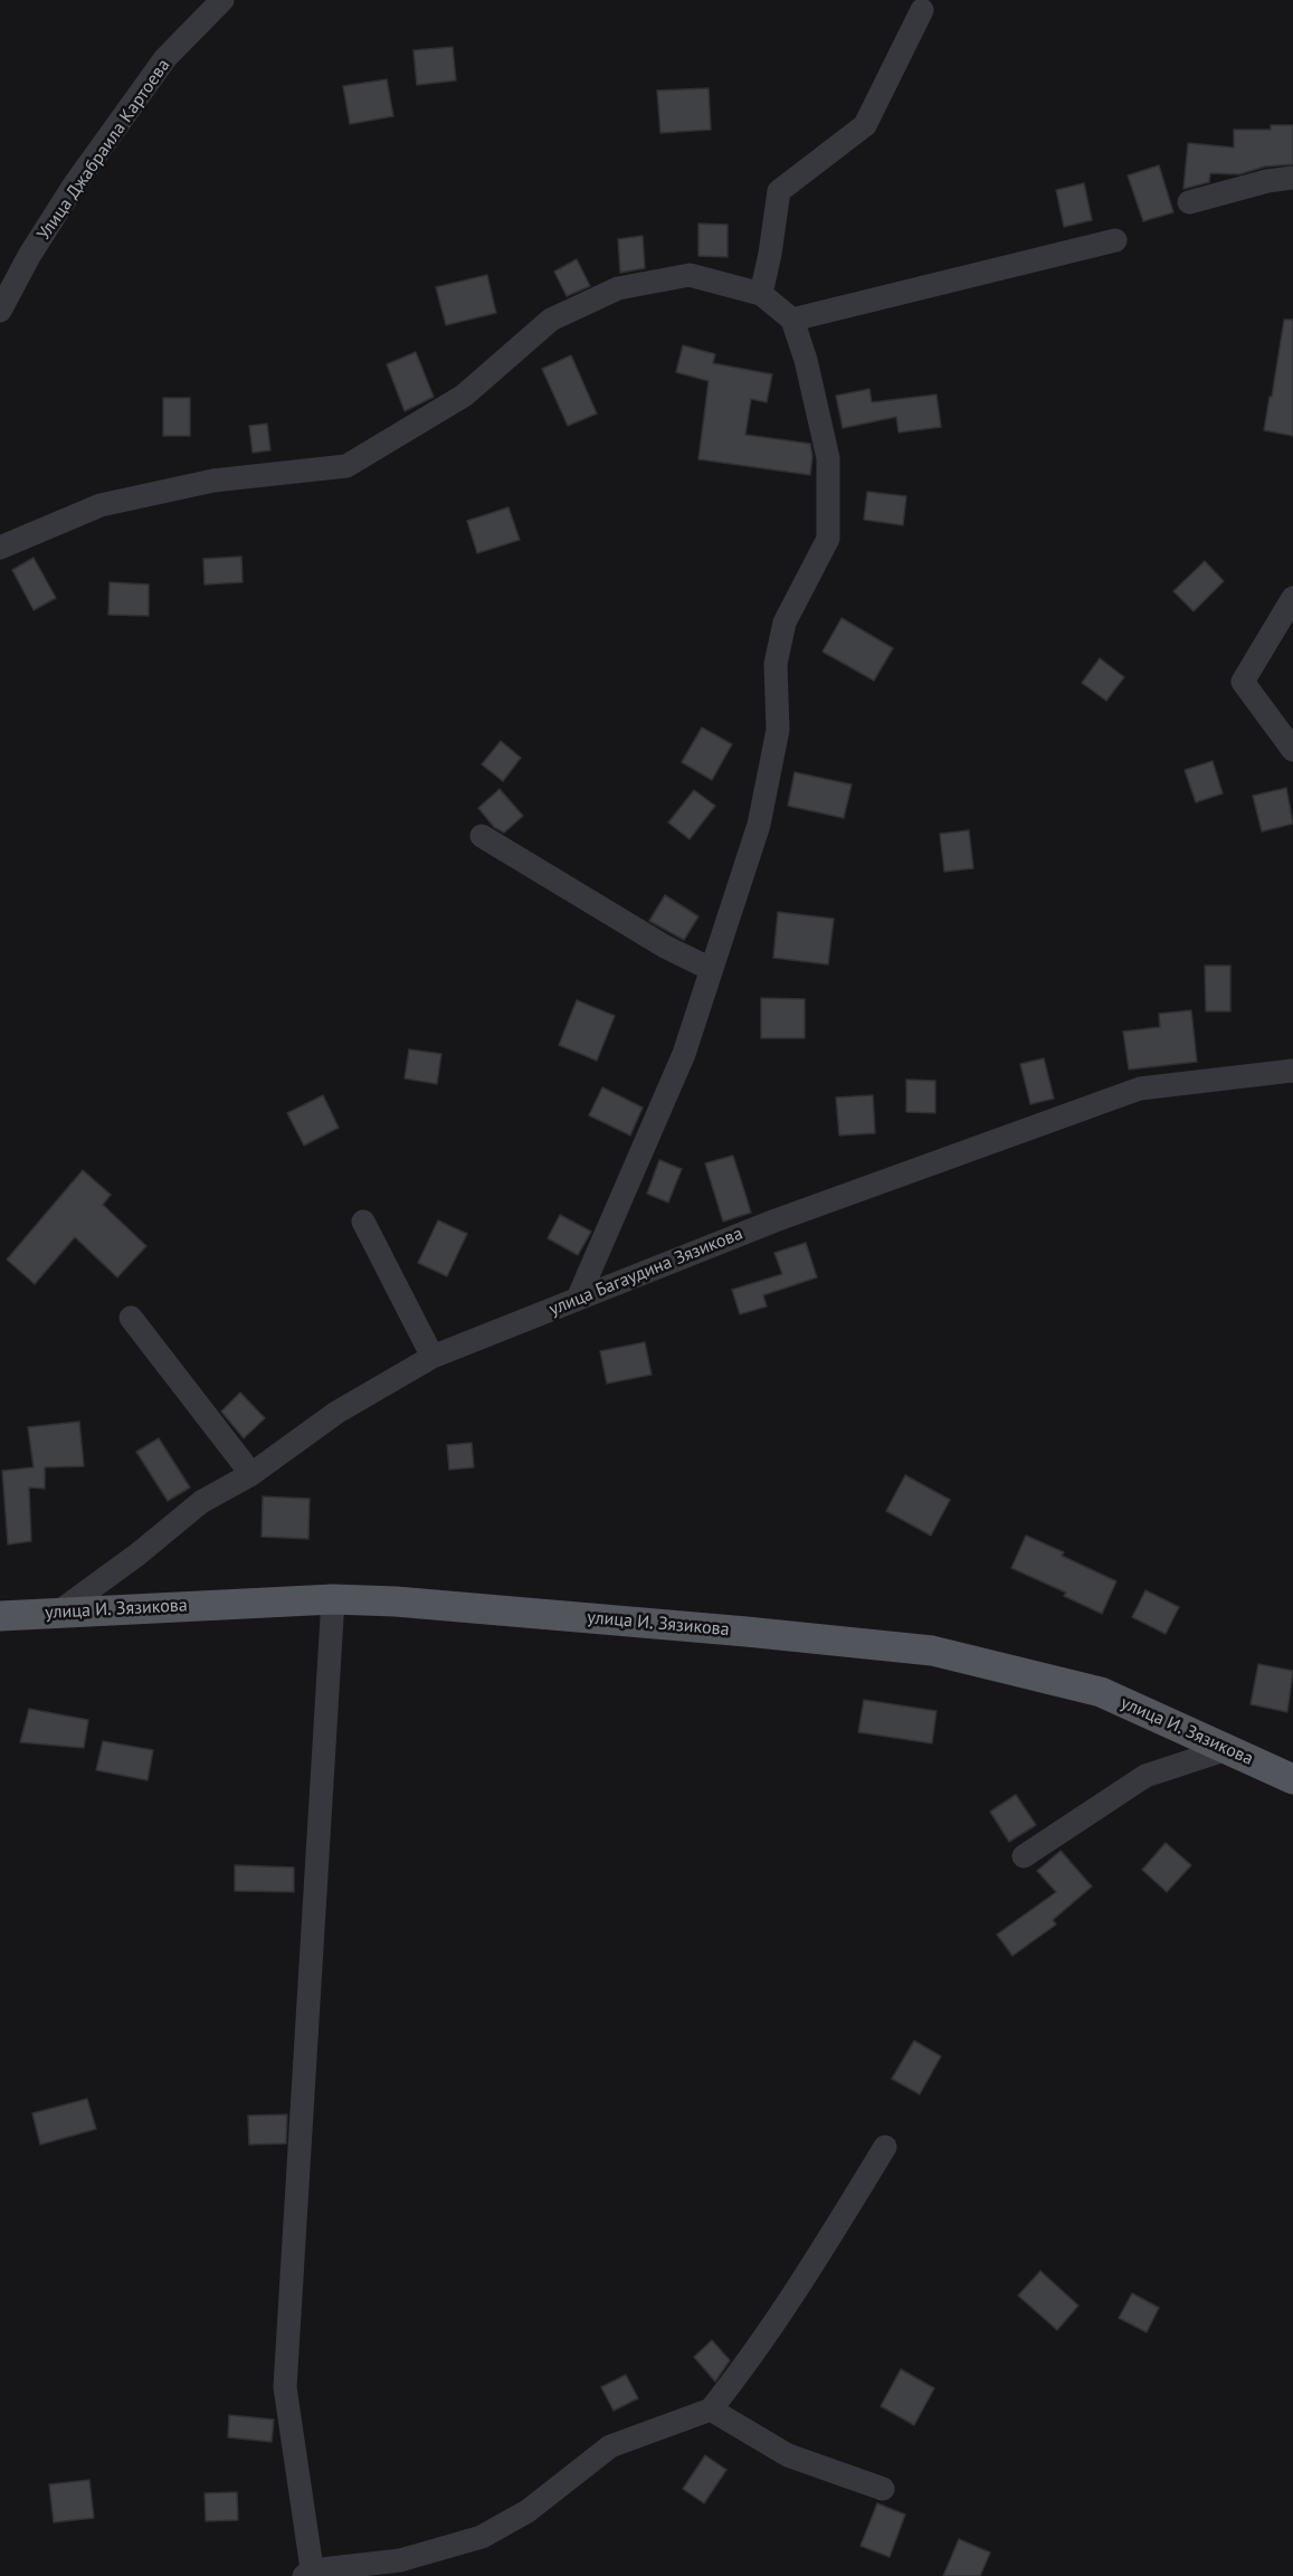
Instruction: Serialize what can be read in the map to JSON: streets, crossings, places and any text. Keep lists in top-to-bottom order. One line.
{"streets":{"main road":["улица И. Зязикова"],"street":["Улица Джабраила Картоева","улица Багаудина Зязикова"]},"crossings":[["улица Багаудина Зязикова","улица И. Зязикова"]]}
